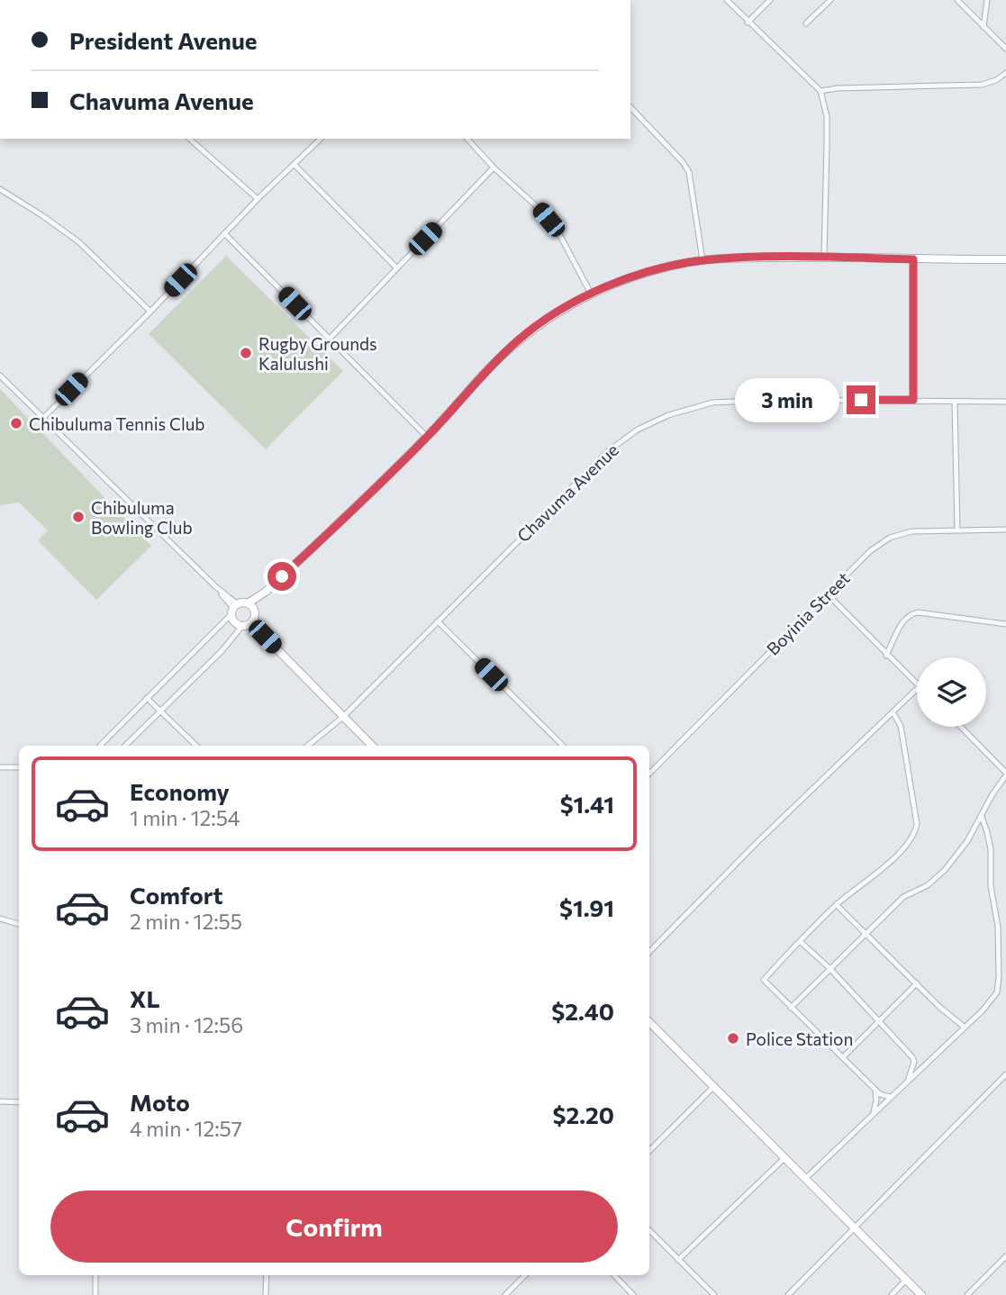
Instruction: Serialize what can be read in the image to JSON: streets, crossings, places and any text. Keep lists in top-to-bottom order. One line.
{"streets":{"street":["Chavuma Avenue","Boyinia Street"]},"places":["Rugby Grounds Kalulushi","Chibuluma Tennis Club","Chibuluma Bowling Club","Police Station"],"page":{"banner":["President Avenue","Chavuma Avenue"],"bubble":"3 min","list":[{"name":"Economy","note":"1 min · 12:54","value":"$1.41"},{"name":"Comfort","note":"2 min · 12:55","value":"$1.91"},{"name":"XL","note":"3 min · 12:56","value":"$2.40"},{"name":"Moto","note":"4 min · 12:57","value":"$2.20"}],"buttons":"Confirm"}}
